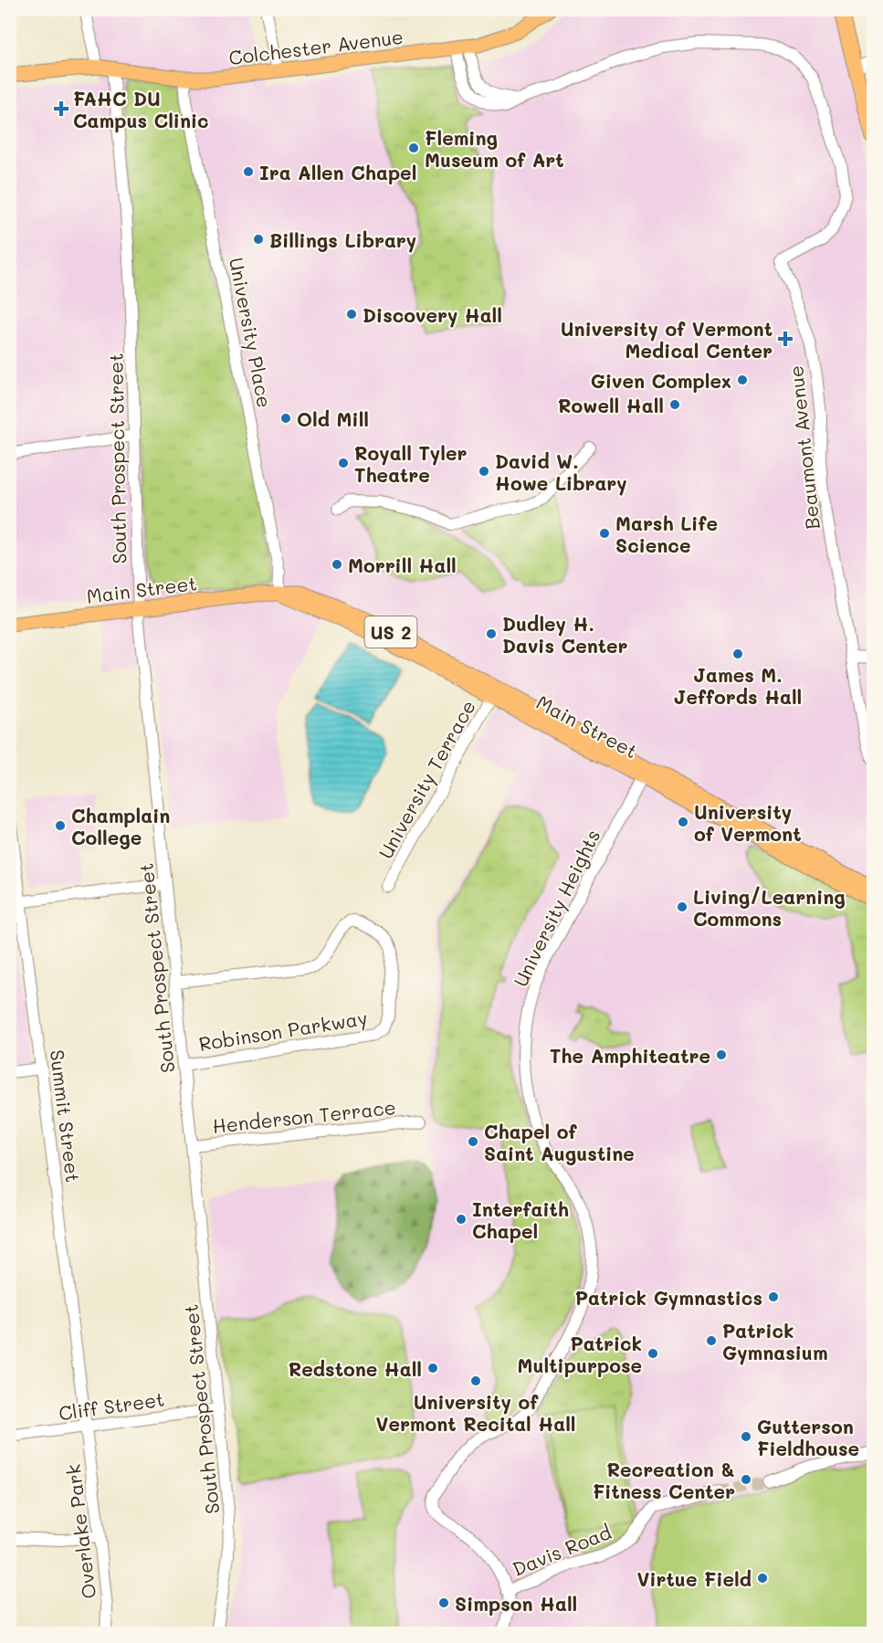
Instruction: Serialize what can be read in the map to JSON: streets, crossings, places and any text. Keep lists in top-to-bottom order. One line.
{"streets":{"main road":["Colchester Avenue","Main Street","US 2"],"street":["University Place","Beaumont Avenue","South Prospect Street","University Terrace","University Heights","Robinson Parkway","Summit Street","Henderson Terrace","Cliff Street","Overlake Park","Davis Road"]},"crossings":[["Colchester Avenue","University Place"],["Colchester Avenue","Beaumont Avenue"],["Colchester Avenue","South Prospect Street"],["University Place","Main Street"],["South Prospect Street","Main Street"],["South Prospect Street","Robinson Parkway"],["South Prospect Street","Henderson Terrace"],["South Prospect Street","Cliff Street"],["Main Street","University Terrace"],["Main Street","University Heights"],["University Heights","Davis Road"],["Summit Street","Cliff Street"],["Summit Street","Overlake Park"],["Cliff Street","Overlake Park"]],"places":{"health":["FAHC DU Campus Clinic","University of Vermont Medical Center"],"other":["Fleming Museum of Art","Ira Allen Chapel","Billings Library","Discovery Hall","Given Complex","Rowell Hall","Old Mill","Royall Tyler Theatre","David W. Howe Library","Marsh Life Science","Morrill Hall","Dudley H. Davis Center","James M. Jeffords Hall","University of Vermont","Champlain College","Living/Learning Commons","The Amphiteatre","Chapel of Saint Augustine","Interfaith Chapel","Patrick Gymnastics","Patrick Gymnasium","Patrick Multipurpose","Redstone Hall","University of Vermont Recital Hall","Gutterson Fieldhouse","Recreation & Fitness Center","Virtue Field","Simpson Hall"]}}
